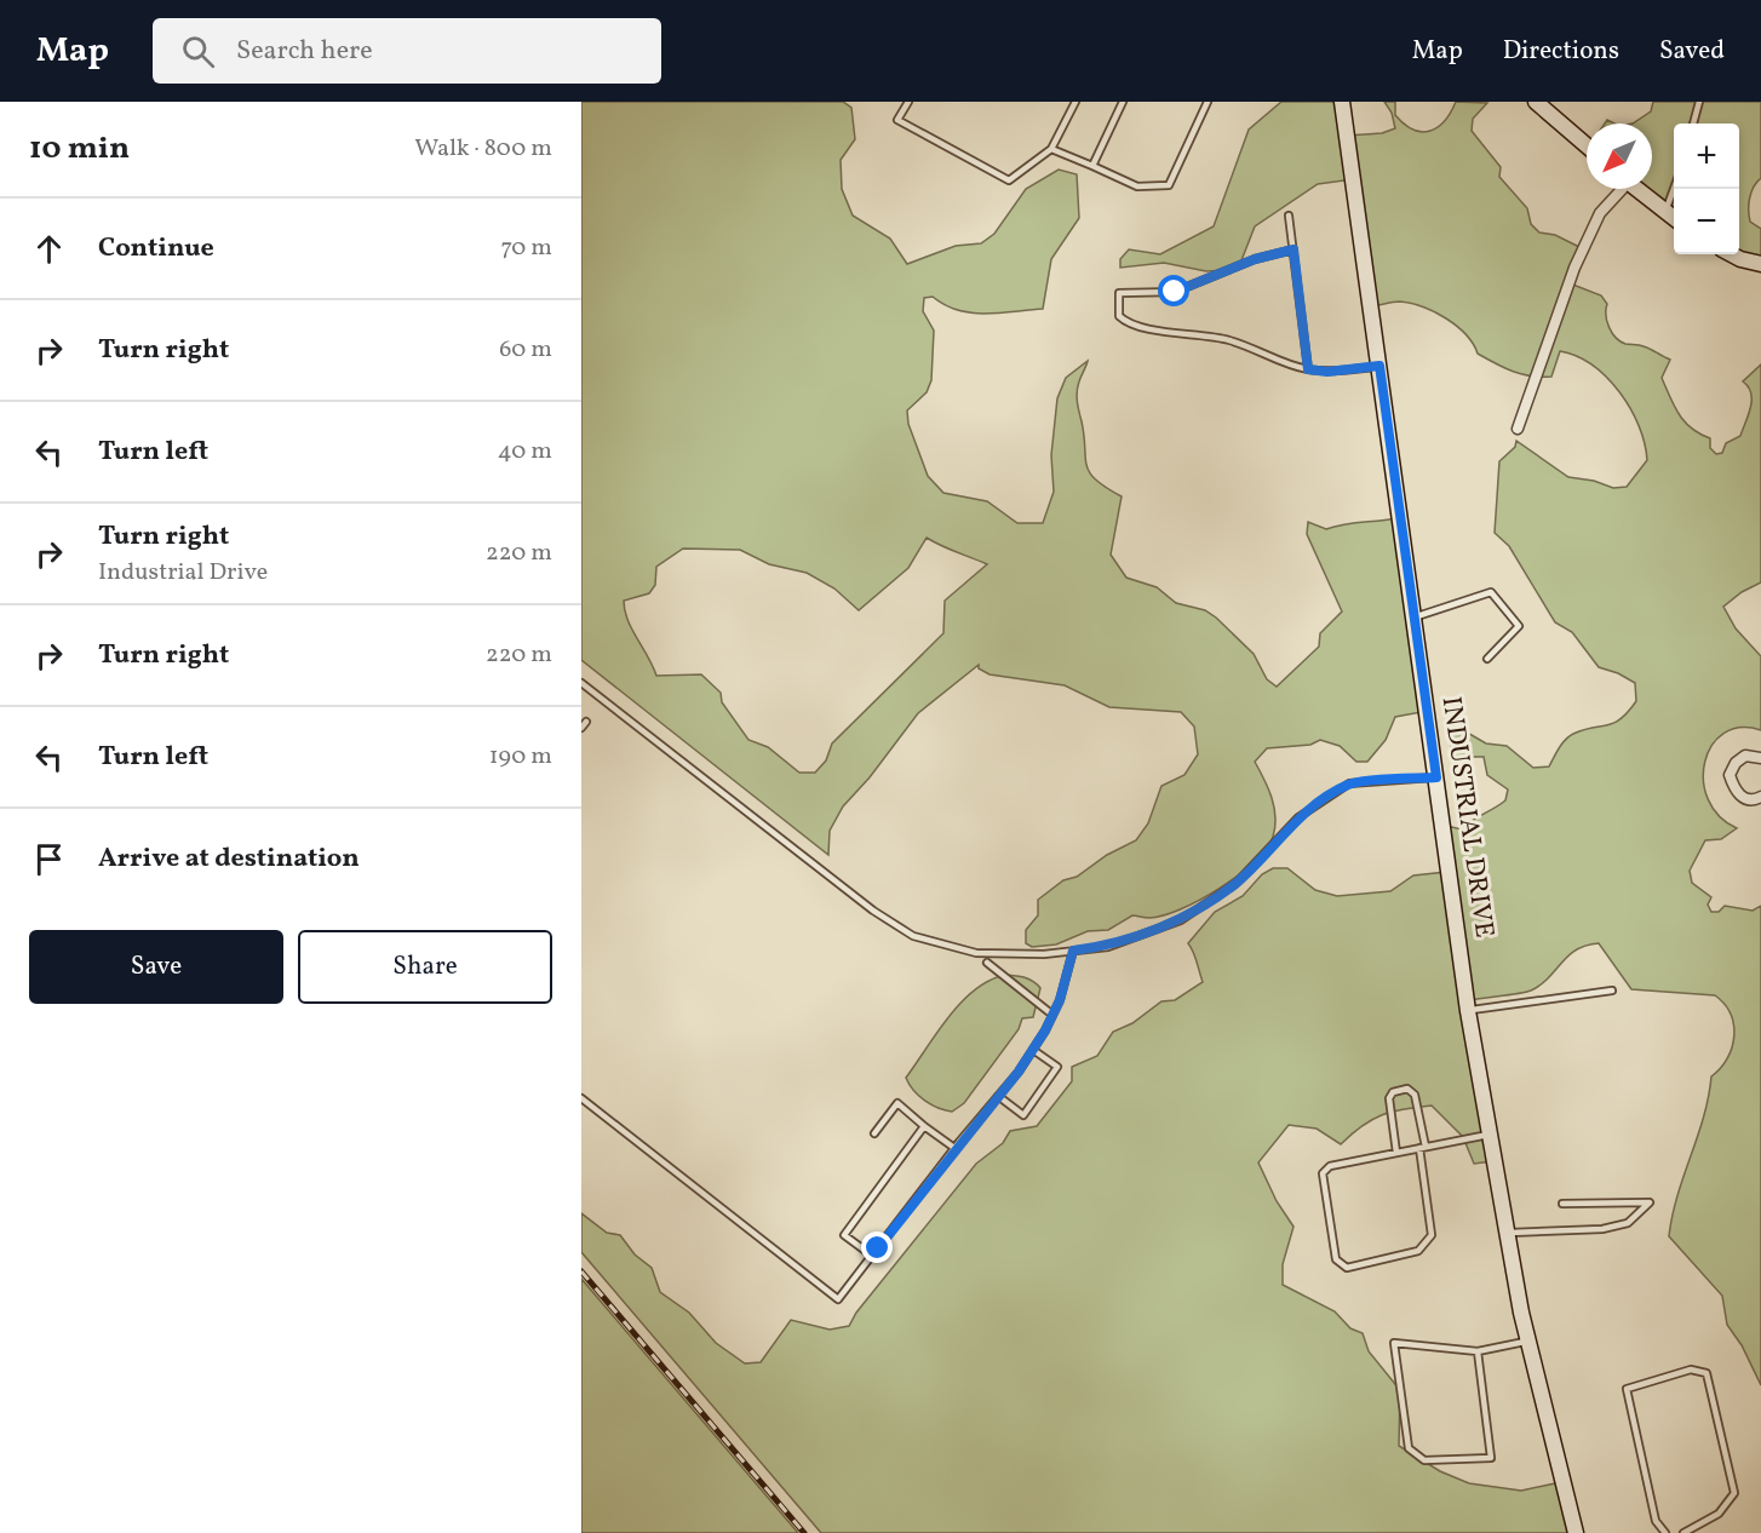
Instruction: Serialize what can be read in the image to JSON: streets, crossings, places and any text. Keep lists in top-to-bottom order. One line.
{"streets":{"street":["INDUSTRIAL DRIVE"]},"north":"bottom left","page":{"header":"Map","search":"Search here","nav":["Map","Directions","Saved"],"heading":["10 min","Walk · 800 m"],"map_buttons":["+","−"],"list":[["Continue","70 m"],["Turn right","60 m"],["Turn left","40 m"],["Turn right","Industrial Drive","220 m"],["Turn right","220 m"],["Turn left","190 m"],"Arrive at destination"],"buttons":["Save","Share"]}}
